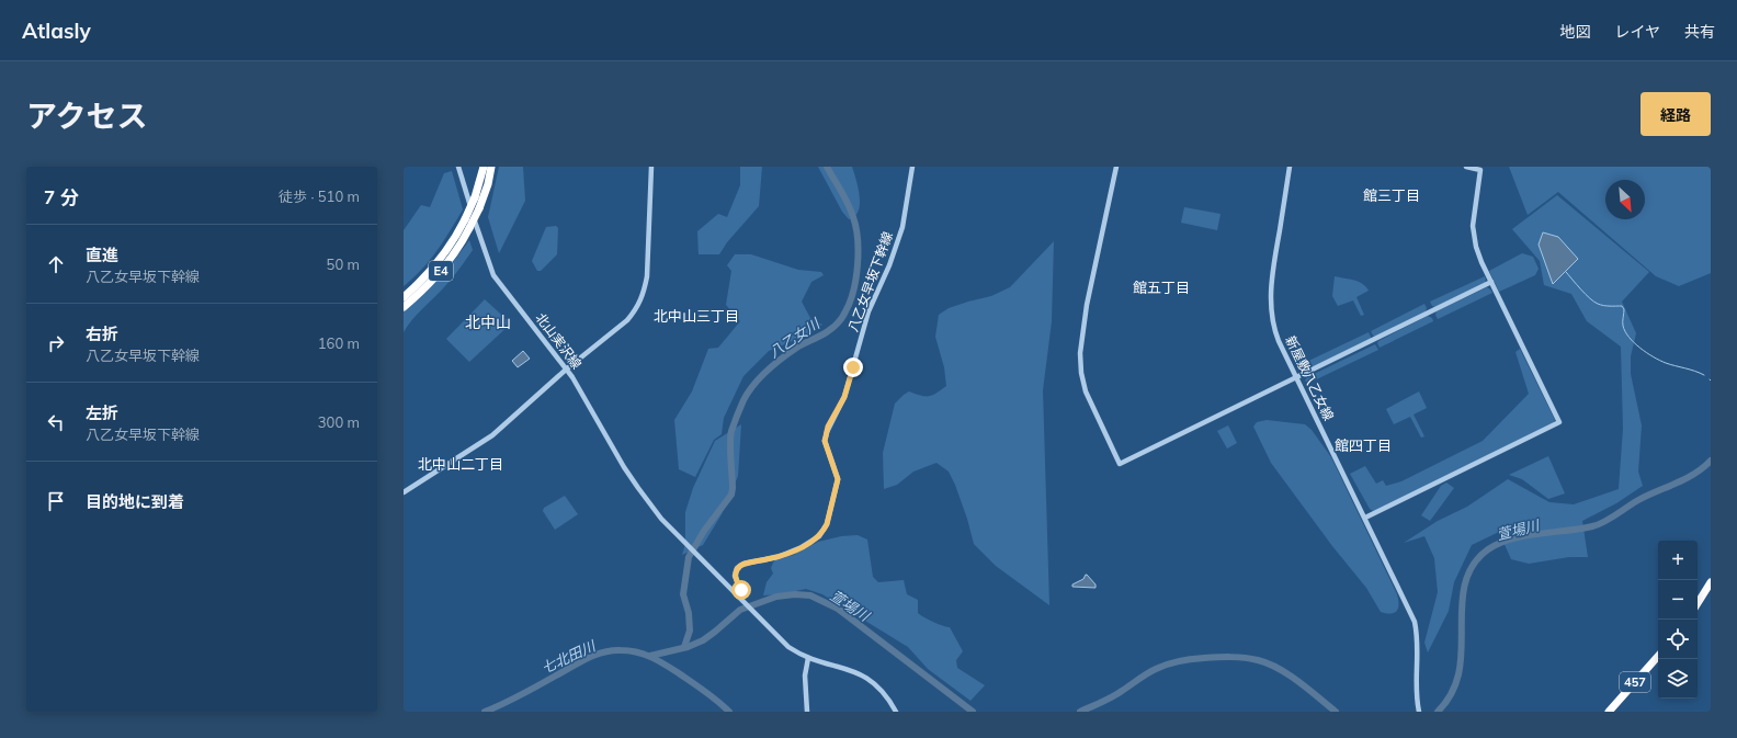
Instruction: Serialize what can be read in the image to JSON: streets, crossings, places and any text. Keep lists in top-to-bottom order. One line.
{"streets":{"highway":["E4","457"],"street":["八乙女早坂下幹線","北山実沢線","新屋敷八乙女線"]},"crossings":[["八乙女早坂下幹線","北山実沢線"]],"districts":["館三丁目","館五丁目","北中山三丁目","北中山","館四丁目","北中山二丁目"],"water":["八乙女川","萱場川","七北田川"],"north":"bottom right","page":{"header":"Atlasly","nav":["地図","レイヤ","共有"],"title":"アクセス","buttons":"経路","heading":["7 分","徒歩 · 510 m"],"list":[["直進","八乙女早坂下幹線","50 m"],["右折","八乙女早坂下幹線","160 m"],["左折","八乙女早坂下幹線","300 m"],"目的地に到着"],"map_buttons":["+","−"]}}
